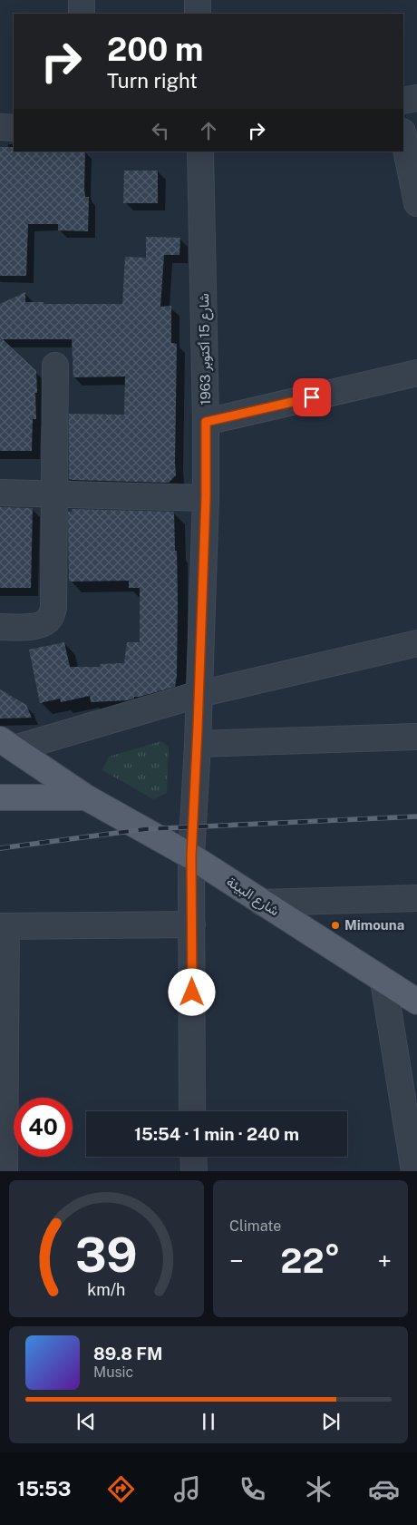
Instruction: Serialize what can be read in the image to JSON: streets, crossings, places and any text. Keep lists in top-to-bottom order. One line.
{"streets":{"main road":["شارع البيئة"],"street":["شارع 15 أكتوبر 1963"]},"crossings":[["شارع 15 أكتوبر 1963","شارع البيئة"]],"places":["Mimouna"],"page":{"turn":["200 m","Turn right"],"limit":"40","trip":"15:54 · 1 min · 240 m","tile":"Climate","heat":["−","22°","+"],"song":["89.8 FM","Music"],"tabs":"15:53","gauge":["39","km/h"]}}
